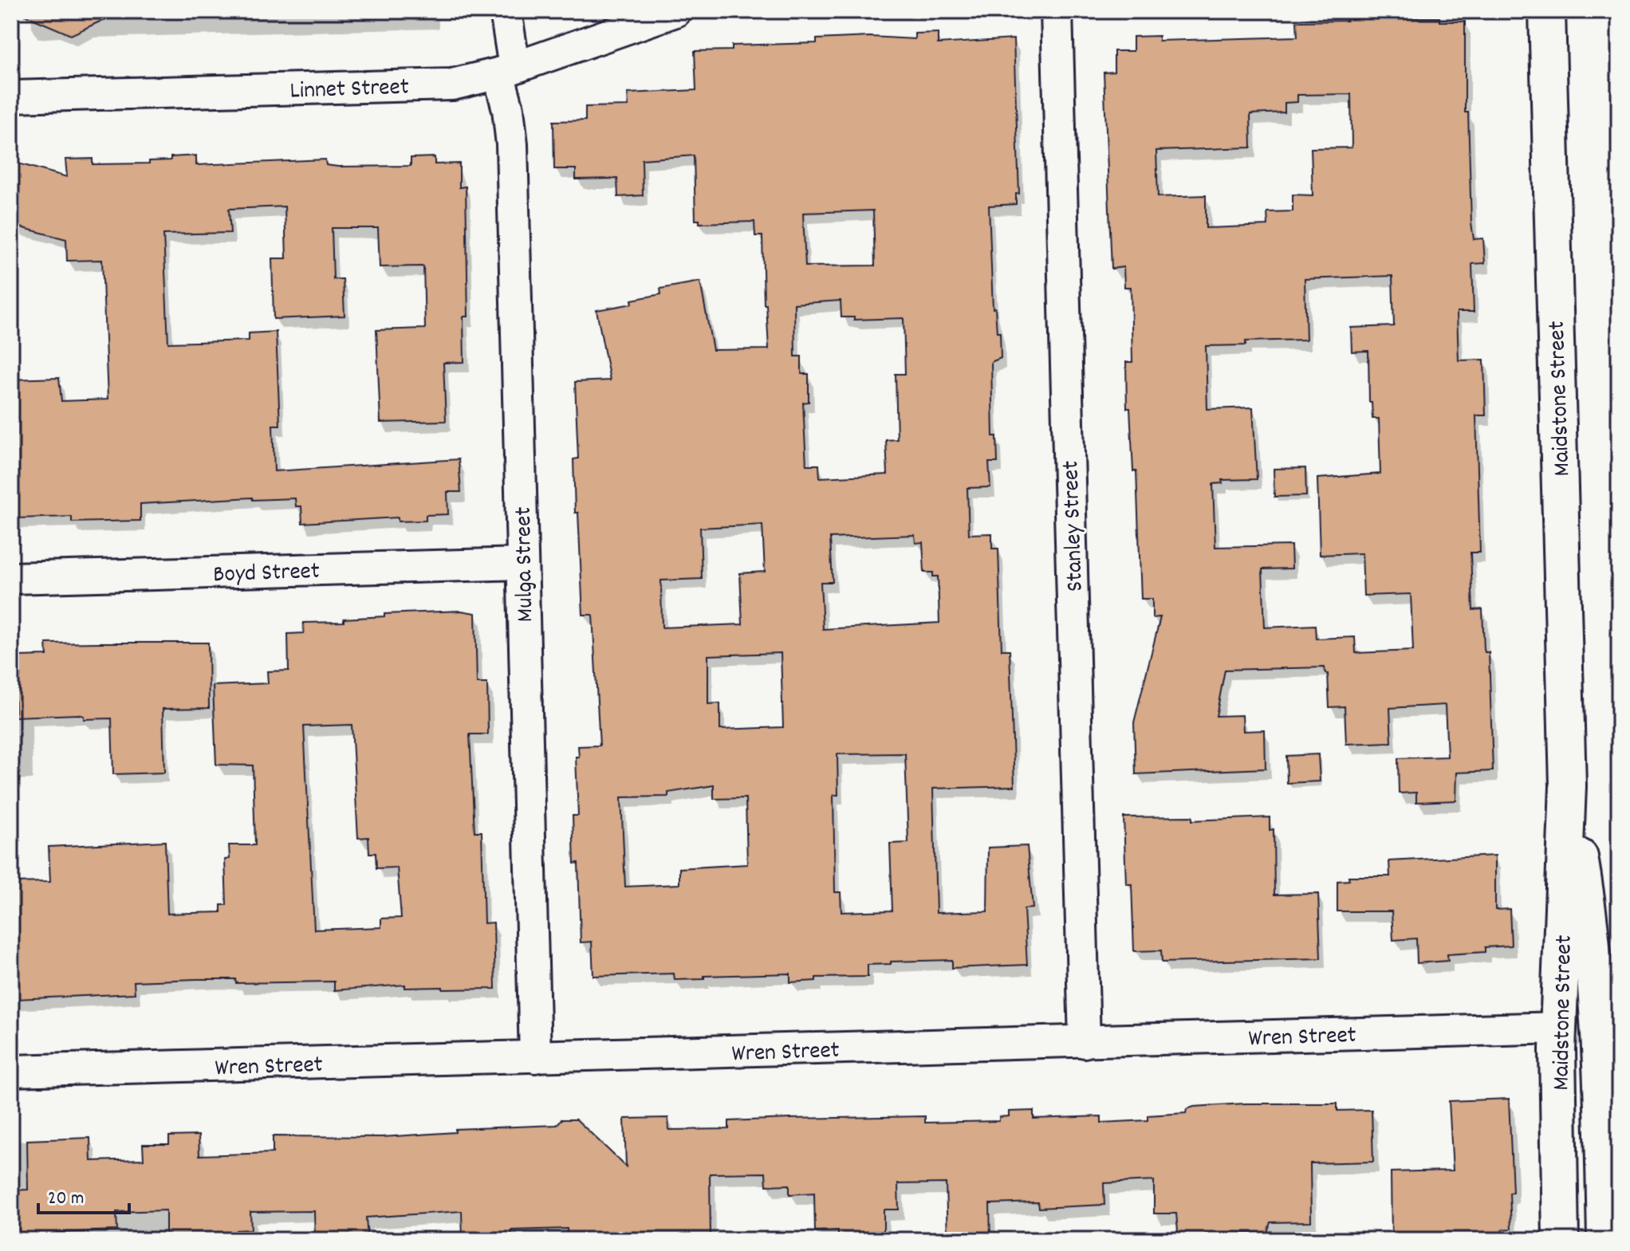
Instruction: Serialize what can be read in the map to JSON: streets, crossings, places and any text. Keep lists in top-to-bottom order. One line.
{"streets":{"main road":["Maidstone Street"],"street":["Linnet Street","Stanley Street","Mulga Street","Boyd Street","Wren Street"]},"crossings":[["Linnet Street","Mulga Street"],["Maidstone Street","Wren Street"],["Stanley Street","Wren Street"],["Mulga Street","Boyd Street"],["Mulga Street","Wren Street"]],"scale_bar":"20 m"}
